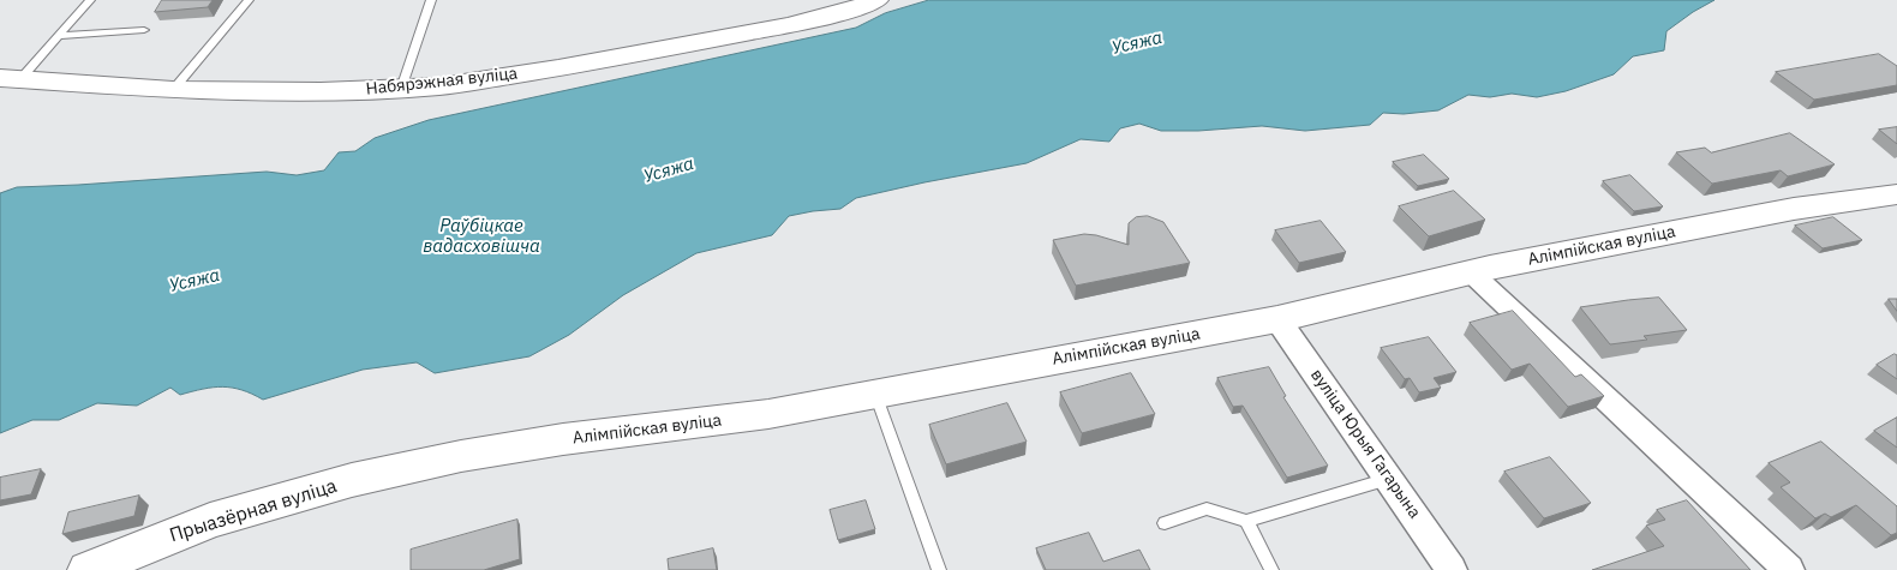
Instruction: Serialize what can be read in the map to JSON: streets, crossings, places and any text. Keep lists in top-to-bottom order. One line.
{"streets":{"street":["Набярэжная вуліца","Алімпійская вуліца","вуліца Юрыя Гагарына","Прыазёрная вуліца"]},"crossings":[["Алімпійская вуліца","вуліца Юрыя Гагарына"],["Алімпійская вуліца","Прыазёрная вуліца"]],"water":["Усяжа","Раўбіцкае вадасховішча"]}
